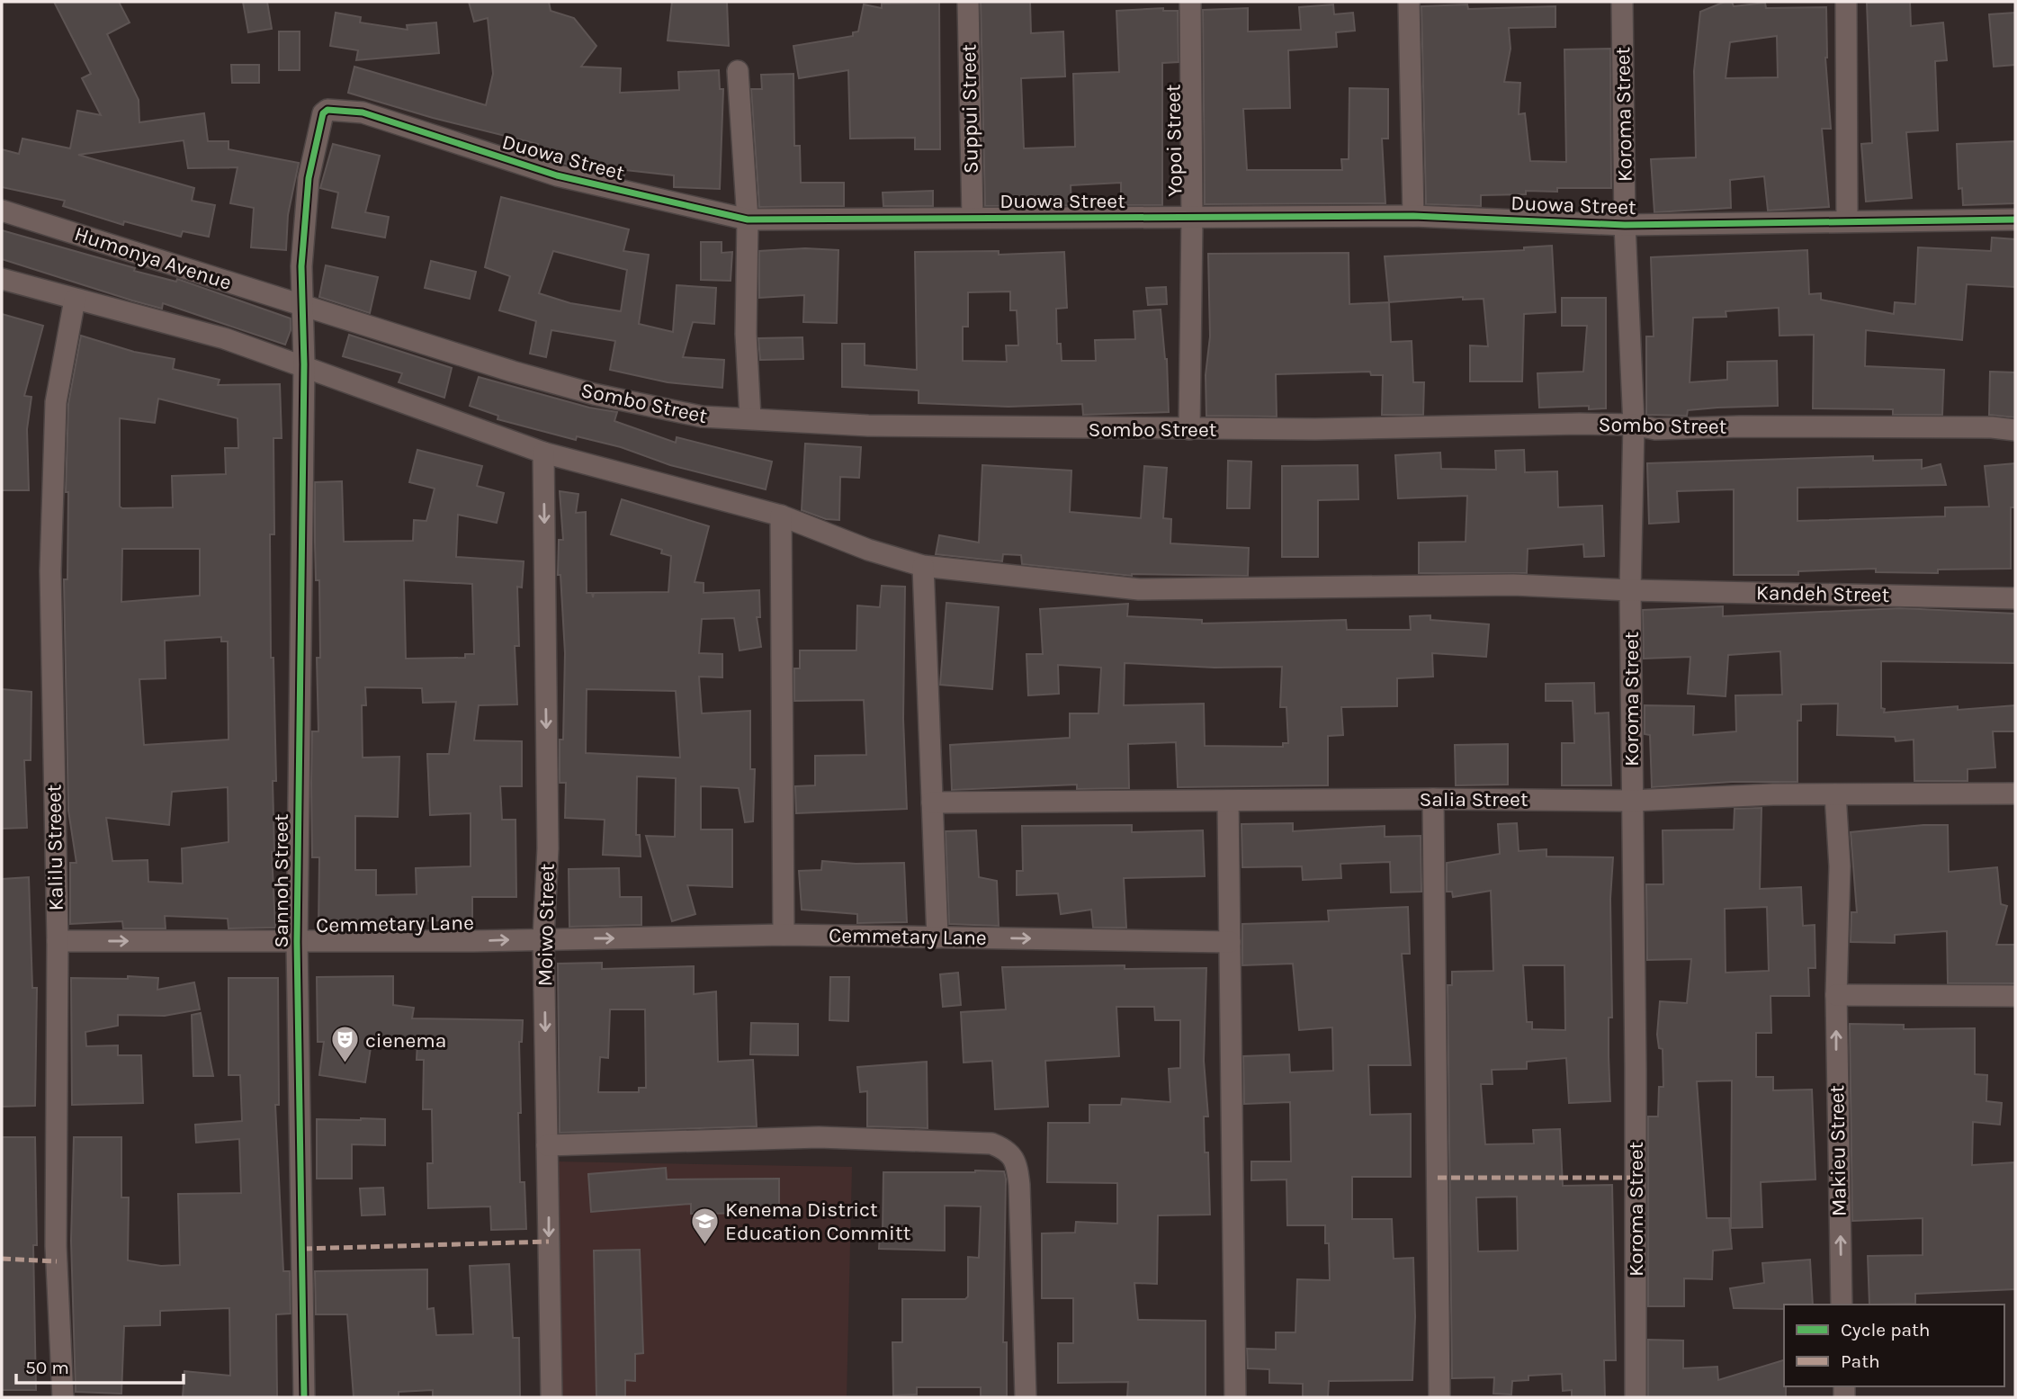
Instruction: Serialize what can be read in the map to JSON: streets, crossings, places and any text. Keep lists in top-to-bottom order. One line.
{"streets":{"street":["Suppui Street","Koroma Street","Yopoi Street","Duowa Street","Humonya Avenue","Sombo Street","Kandeh Street","Salia Street","Kalilu Streeet","Sannoh Street","Cemmetary Lane","Moiwo Street","Makieu Street"]},"crossings":[["Suppui Street","Duowa Street"],["Koroma Street","Duowa Street"],["Koroma Street","Sombo Street"],["Koroma Street","Kandeh Street"],["Koroma Street","Salia Street"],["Yopoi Street","Duowa Street"],["Yopoi Street","Sombo Street"],["Duowa Street","Humonya Avenue"],["Duowa Street","Sombo Street"],["Duowa Street","Sannoh Street"],["Humonya Avenue","Sombo Street"],["Humonya Avenue","Sannoh Street"],["Sombo Street","Sannoh Street"],["Kandeh Street","Kalilu Streeet"],["Kandeh Street","Sannoh Street"],["Kandeh Street","Moiwo Street"],["Salia Street","Makieu Street"],["Kalilu Streeet","Cemmetary Lane"],["Sannoh Street","Cemmetary Lane"],["Cemmetary Lane","Moiwo Street"]],"one_way":["Cemmetary Lane","Moiwo Street","Makieu Street"],"places":{"theatre":["cienema"],"school or university":["Kenema District Education Committ"]},"legend":["Cycle path","Path"],"scale_bar":"50 m"}
